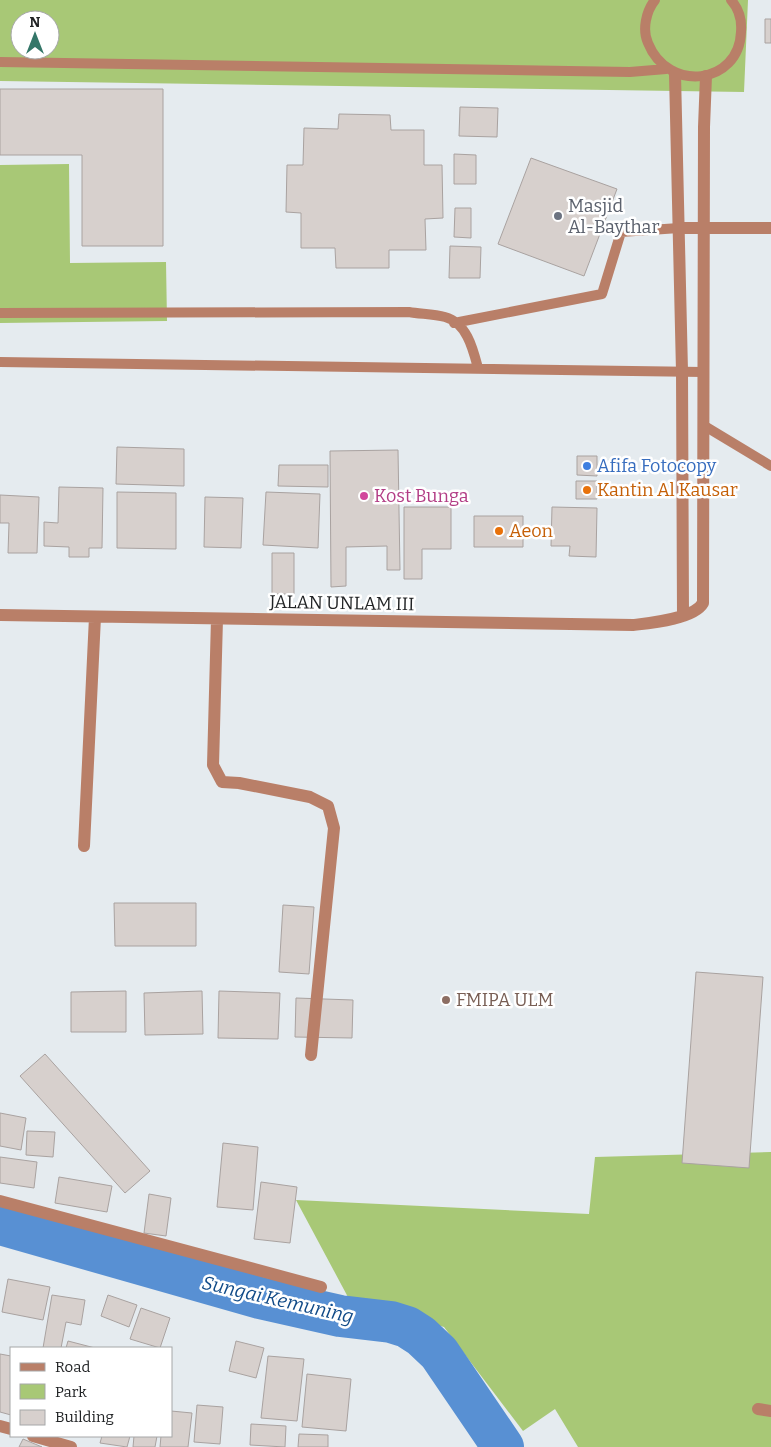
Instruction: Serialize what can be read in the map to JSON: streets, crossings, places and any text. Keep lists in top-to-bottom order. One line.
{"streets":{"street":["JALAN UNLAM III"]},"water":["Sungai Kemuning"],"places":["Masjid Al-Baythar","Afifa Fotocopy","Kantin Al Kausar","Kost Bunga","Aeon","FMIPA ULM"],"legend":["Road","Park","Building"],"north":"top"}
